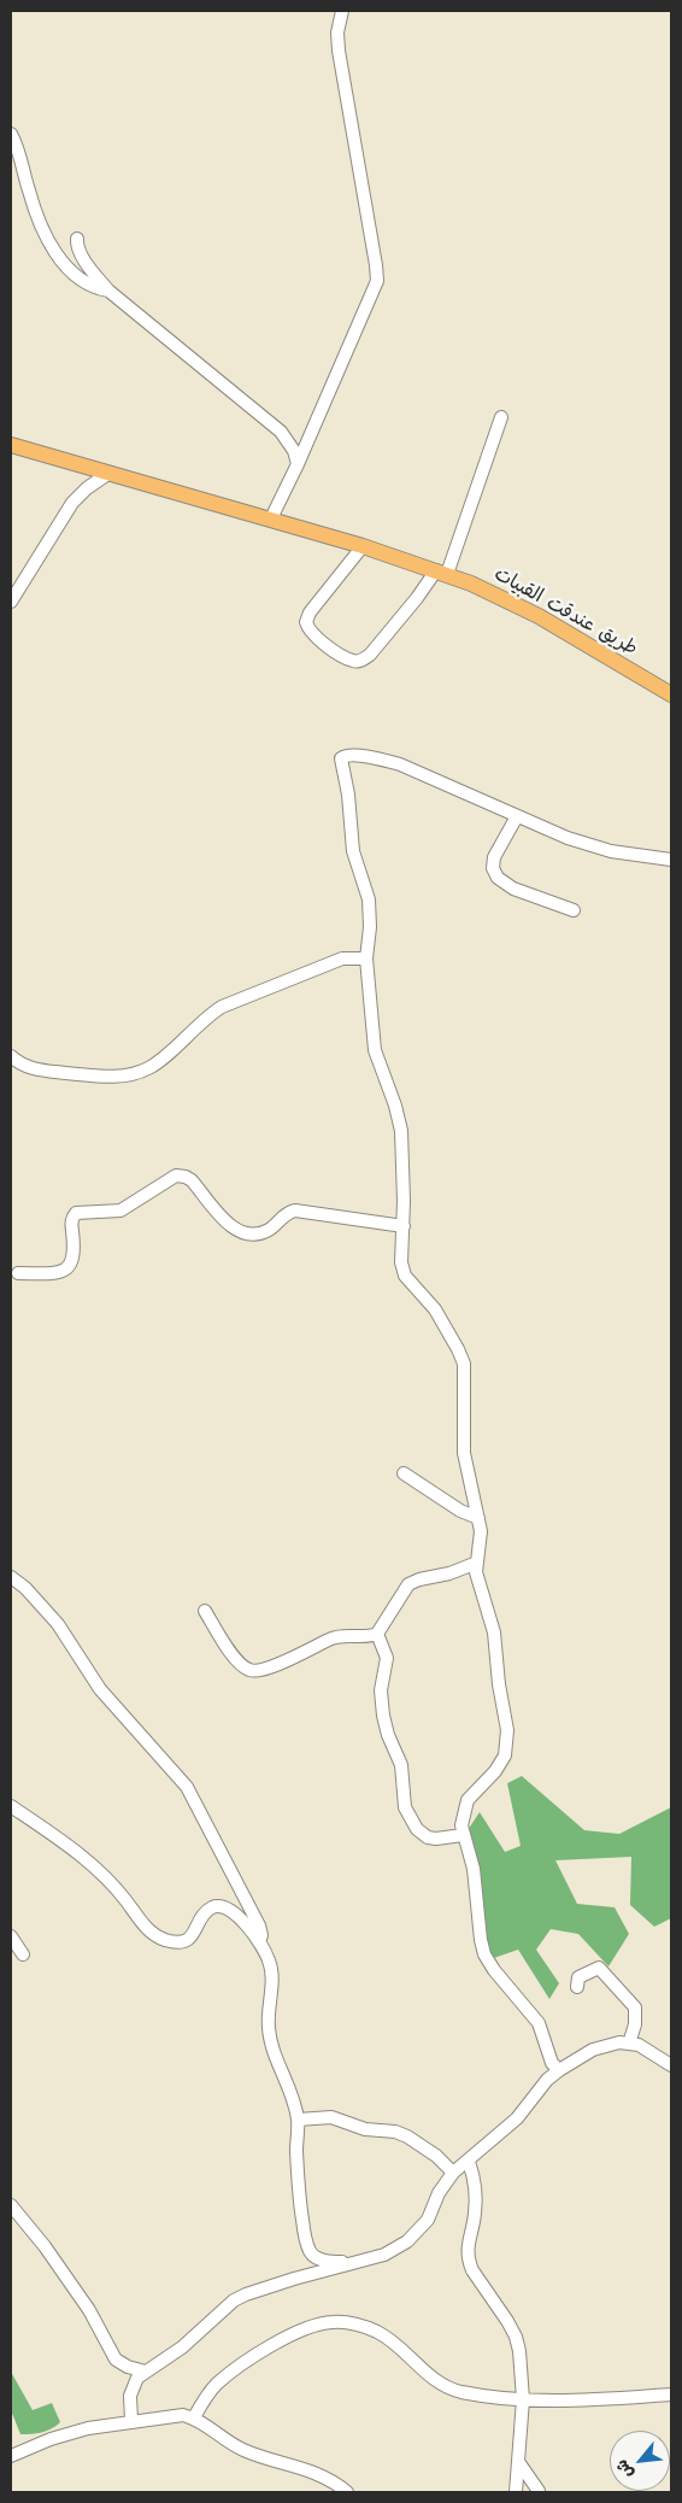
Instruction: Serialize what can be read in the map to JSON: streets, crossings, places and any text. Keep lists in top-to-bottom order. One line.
{"streets":{"main road":["طريق عندقت القبيات"]},"north":"bottom left"}
